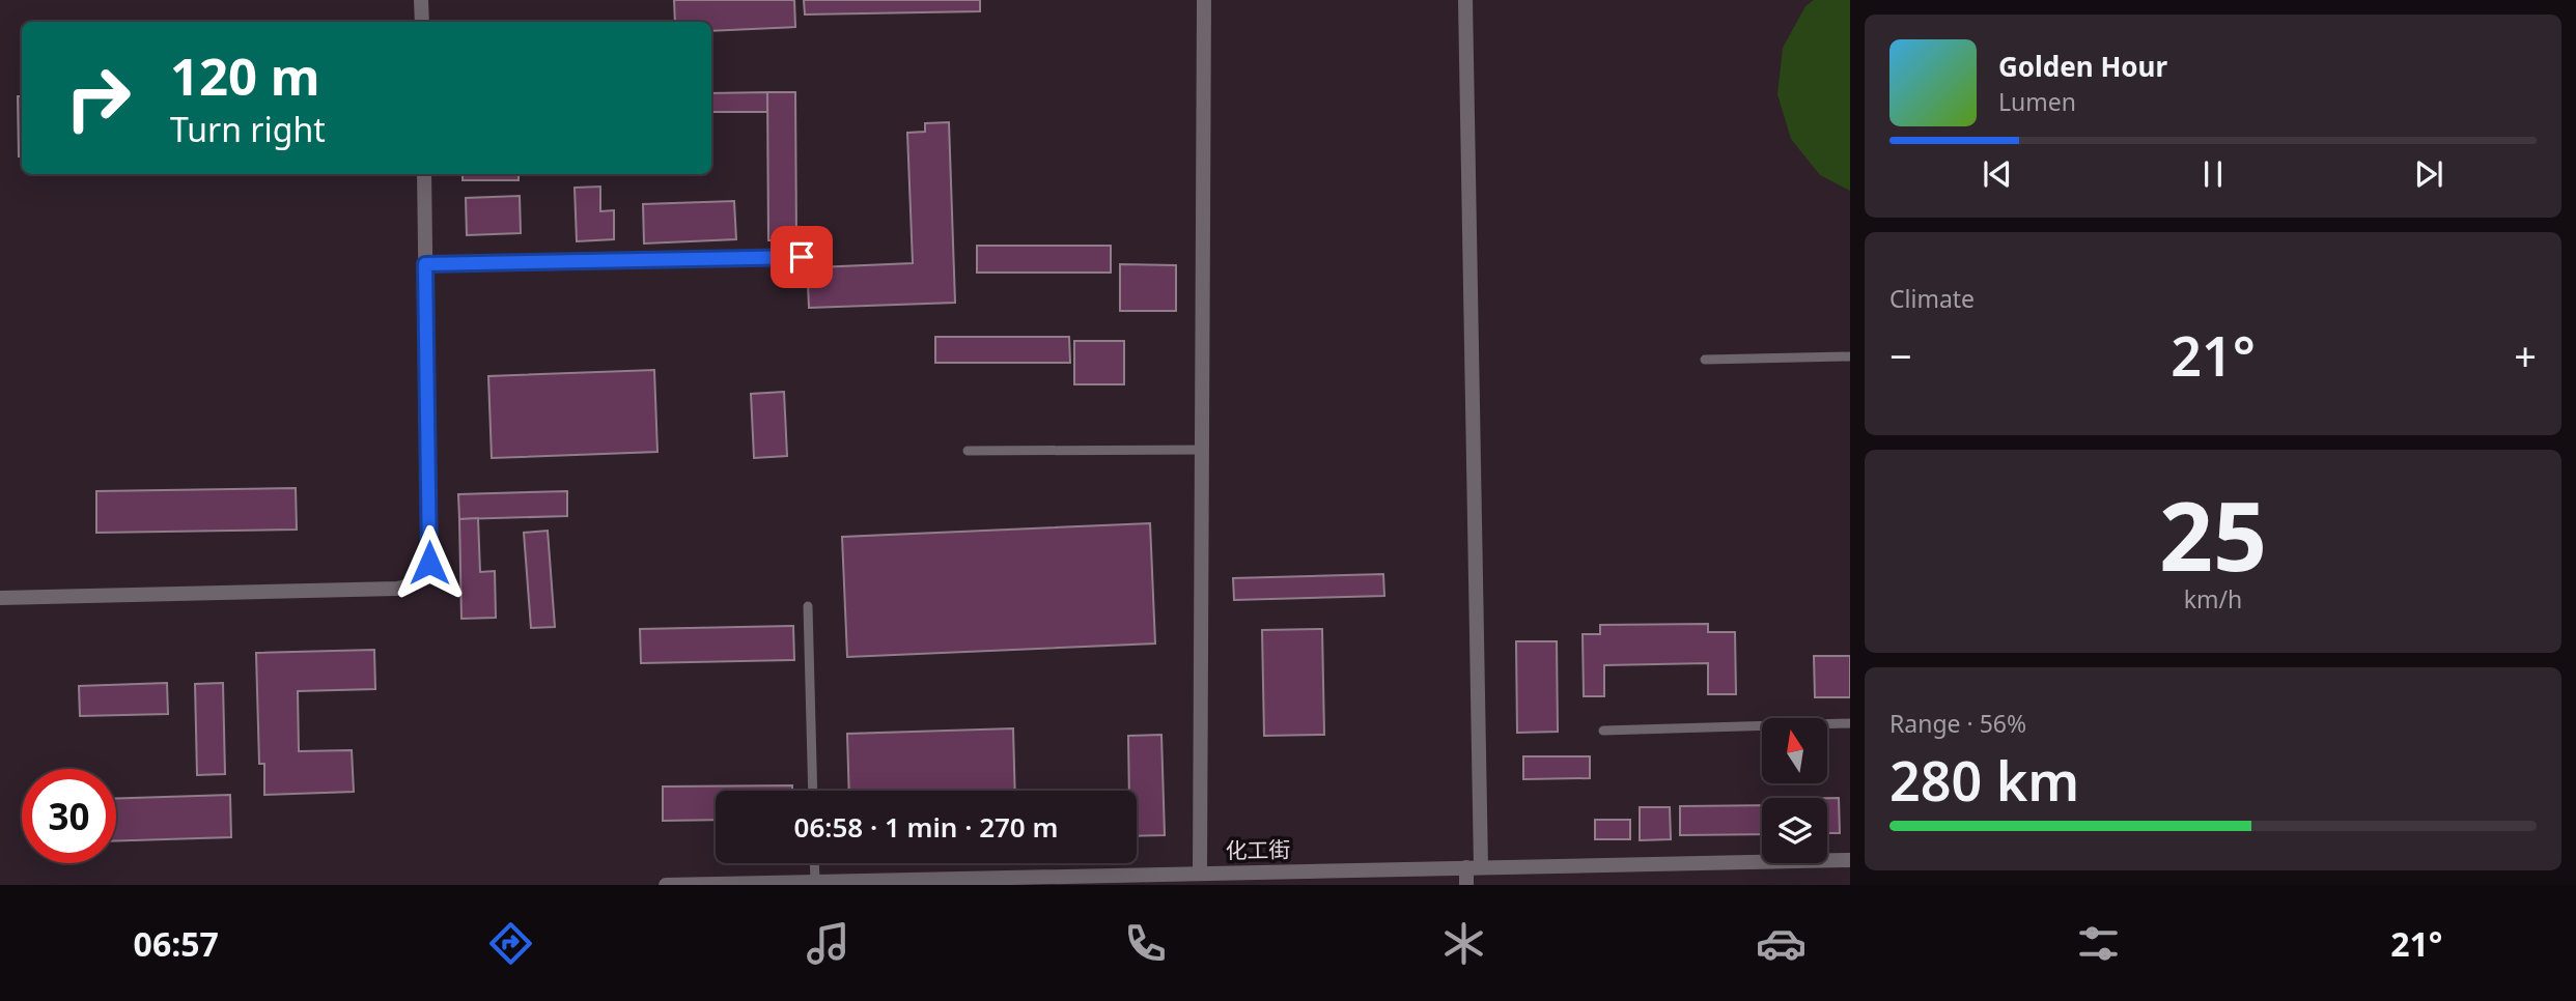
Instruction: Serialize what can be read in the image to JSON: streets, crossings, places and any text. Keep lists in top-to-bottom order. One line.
{"streets":{"street":["化工街"]},"north":"top","page":{"turn":["120 m","Turn right"],"song":["Golden Hour","Lumen"],"tile":["Climate",["25","km/h"],["Range · 56%","280 km"]],"heat":["−","21°","+"],"limit":"30","trip":"06:58 · 1 min · 270 m","tabs":["06:57","21°"]}}
